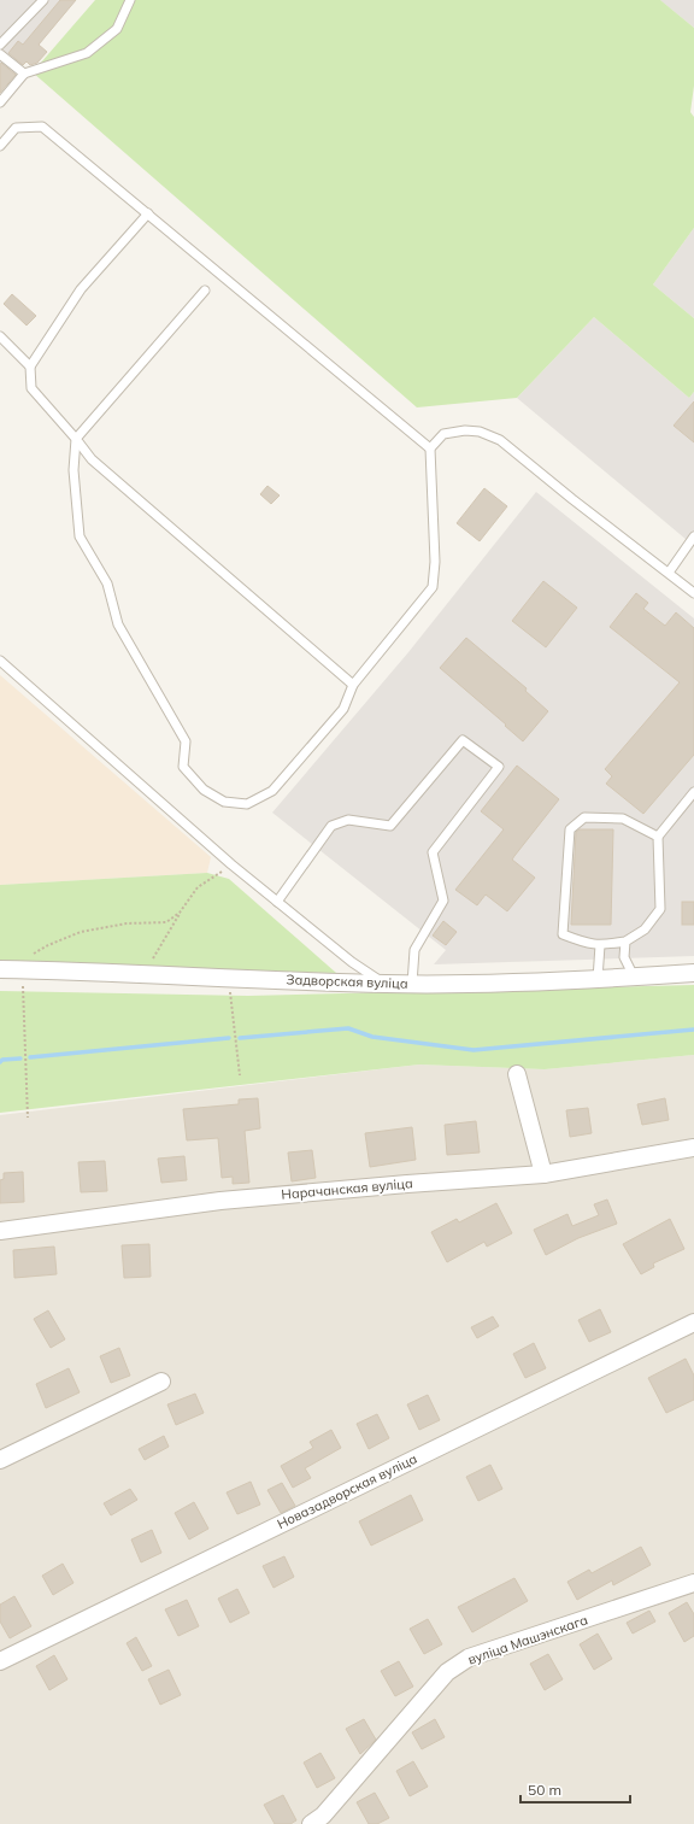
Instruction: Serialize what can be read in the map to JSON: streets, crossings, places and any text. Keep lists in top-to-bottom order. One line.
{"streets":{"street":["Задворская вуліца","Нарачанская вуліца","Новазадворская вуліца","вуліца Машэнскага"]},"scale_bar":"50 m"}
